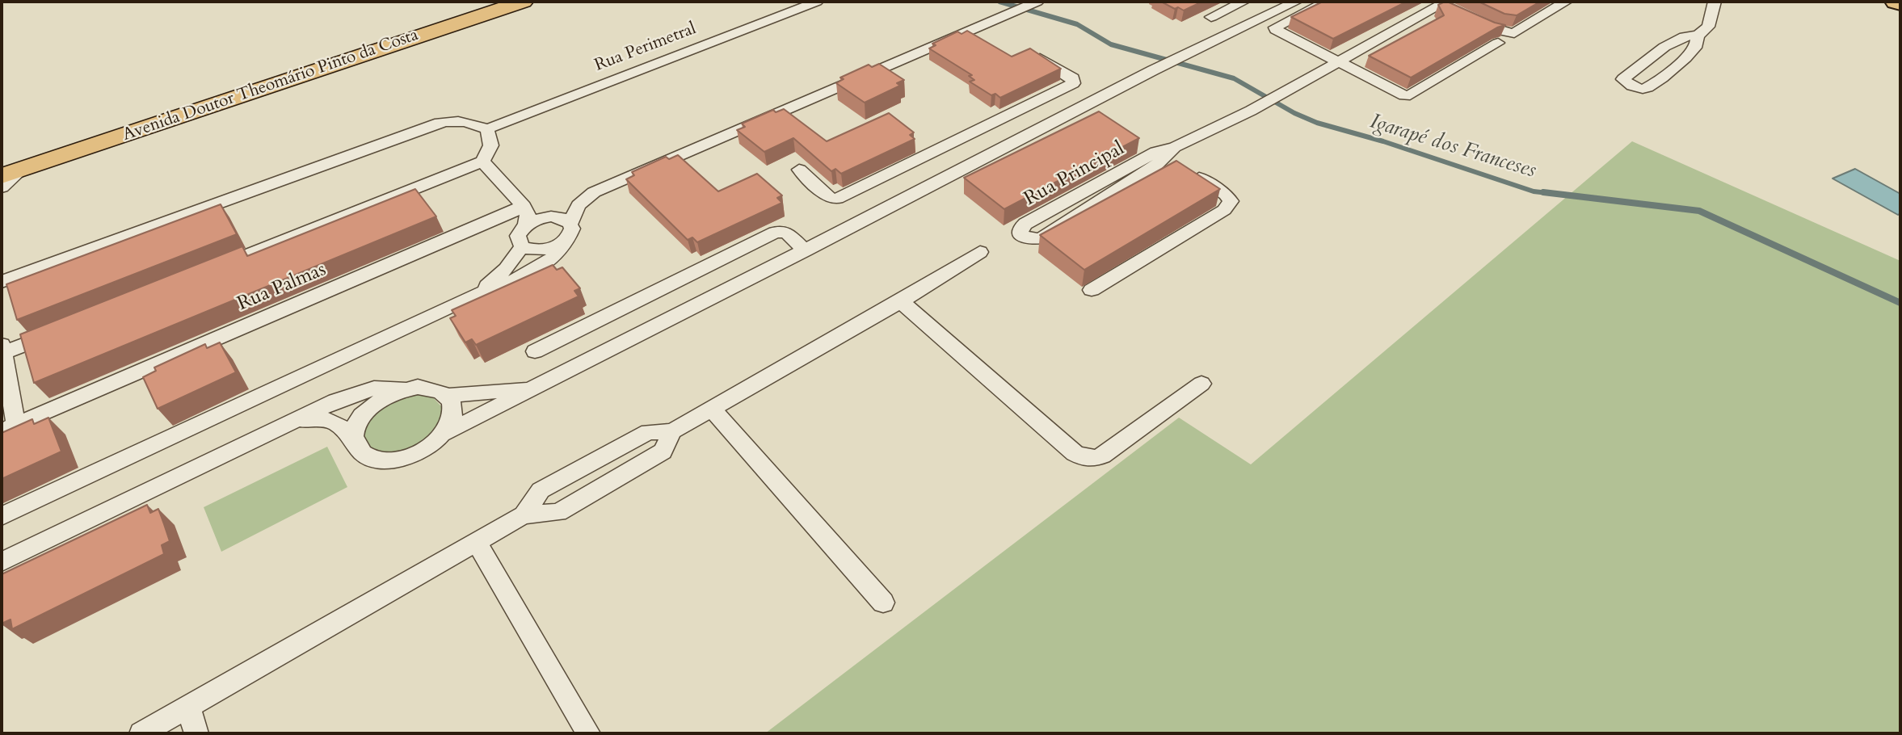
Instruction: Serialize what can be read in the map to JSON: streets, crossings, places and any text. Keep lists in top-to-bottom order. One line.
{"streets":{"main road":["Avenida Doutor Theomário Pinto da Costa"],"street":["Rua Perimetral","Rua Principal","Rua Palmas"]},"water":["Igarapé dos Franceses"]}
